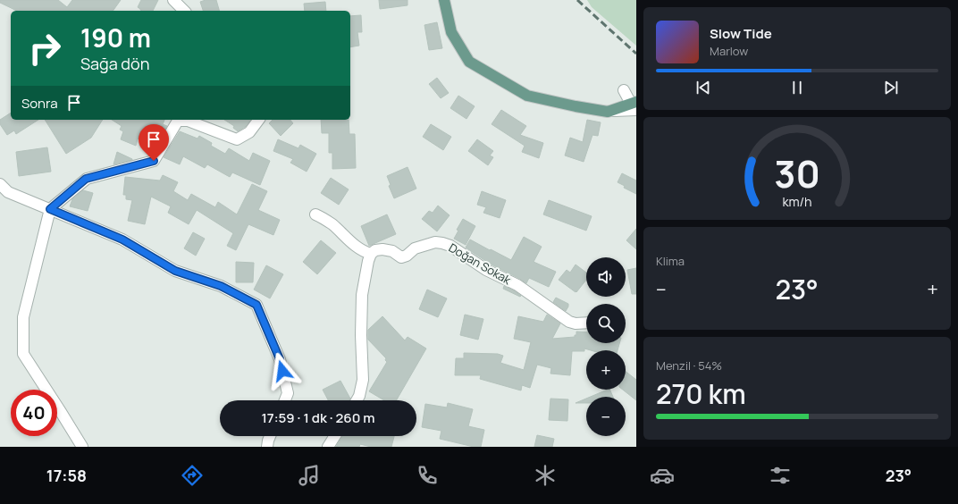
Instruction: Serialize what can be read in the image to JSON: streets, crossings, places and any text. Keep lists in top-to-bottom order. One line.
{"streets":{"street":["Doğan Sokak"]},"page":{"turn":["190 m","Sağa dön"],"song":["Slow Tide","Marlow"],"then":"Sonra","tile":["Klima",["Menzil · 54%","270 km"]],"map_buttons":["+","−"],"heat":["−","23°","+"],"limit":"40","trip":"17:59 · 1 dk · 260 m","tabs":["17:58","23°"],"gauge":["30","km/h"]}}
